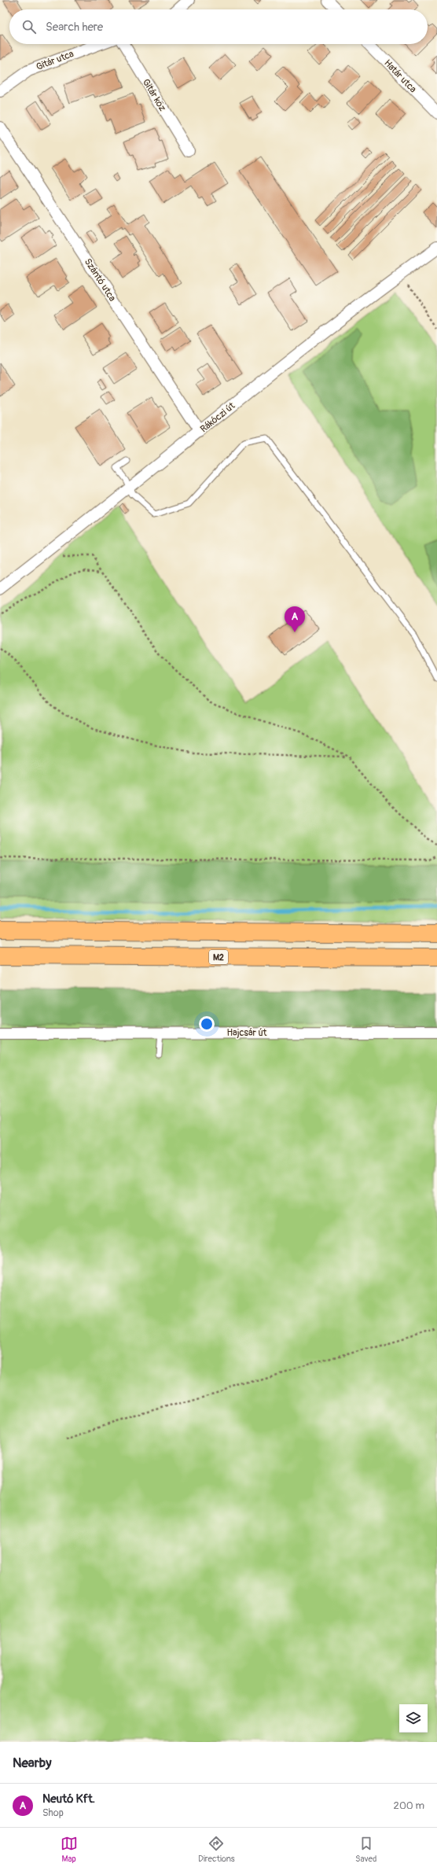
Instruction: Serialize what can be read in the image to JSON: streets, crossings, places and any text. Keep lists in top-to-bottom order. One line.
{"streets":{"highway":["M2"],"street":["Gitár utca","Határ utca","Gitár köz","Szántó utca","Rákóczi út","Hajcsár út"]},"crossings":[["Szántó utca","Rákóczi út"]],"page":{"search":"Search here","pins":"A","heading":"Nearby","list":[{"mark":"A","name":"Neutó Kft.","note":"Shop","value":"200 m"}],"nav":["Map","Directions","Saved"]}}
